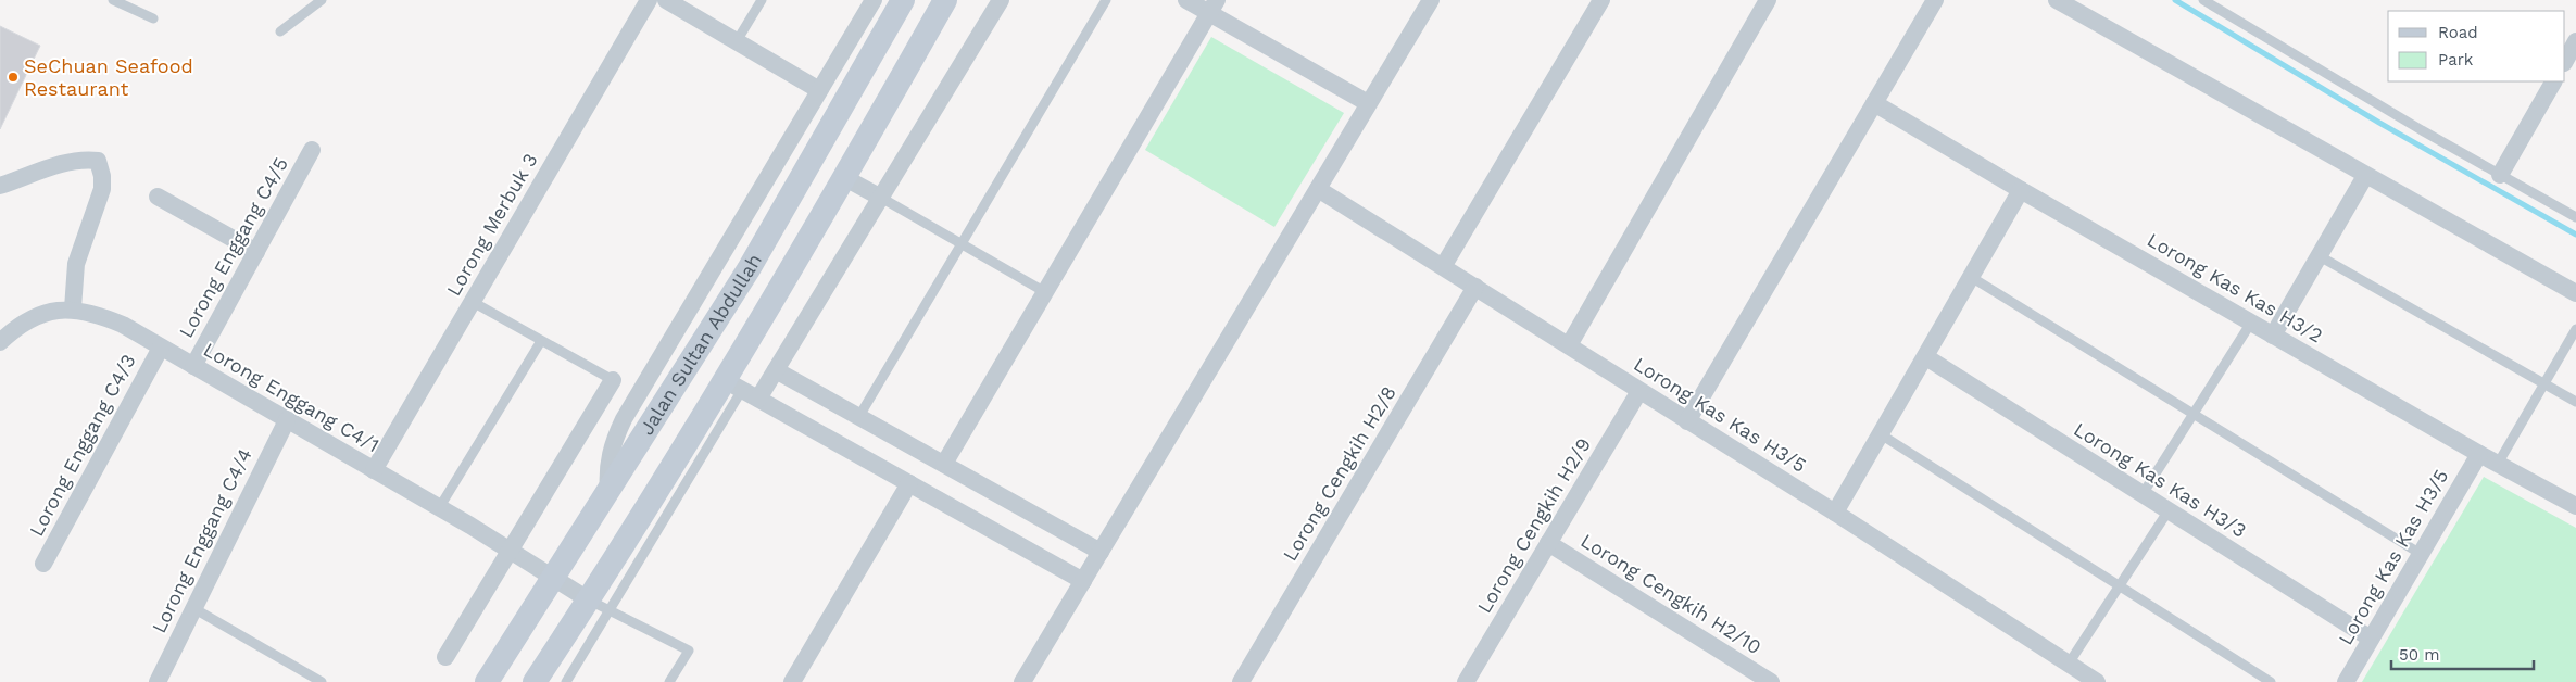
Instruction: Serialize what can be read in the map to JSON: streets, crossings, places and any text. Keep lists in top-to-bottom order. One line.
{"streets":{"main road":["Jalan Sultan Abdullah"],"street":["Lorong Merbuk 3","Lorong Enggang C4/5","Lorong Kas Kas H3/2","Lorong Enggang C4/1","Lorong Kas Kas H3/5","Lorong Enggang C4/3","Lorong Cengkih H2/8","Lorong Kas Kas H3/3","Lorong Cengkih H2/9","Lorong Enggang C4/4","Lorong Cengkih H2/10"]},"crossings":[["Lorong Merbuk 3","Lorong Enggang C4/1"],["Lorong Enggang C4/5","Lorong Enggang C4/1"],["Lorong Kas Kas H3/2","Lorong Kas Kas H3/5"],["Jalan Sultan Abdullah","Lorong Enggang C4/1"],["Lorong Enggang C4/1","Lorong Enggang C4/3"],["Lorong Enggang C4/1","Lorong Enggang C4/4"],["Lorong Kas Kas H3/5","Lorong Cengkih H2/8"],["Lorong Kas Kas H3/5","Lorong Kas Kas H3/3"],["Lorong Kas Kas H3/5","Lorong Cengkih H2/9"],["Lorong Cengkih H2/9","Lorong Cengkih H2/10"]],"places":["SeChuan Seafood Restaurant"],"legend":["Road","Park"],"scale_bar":"50 m"}
